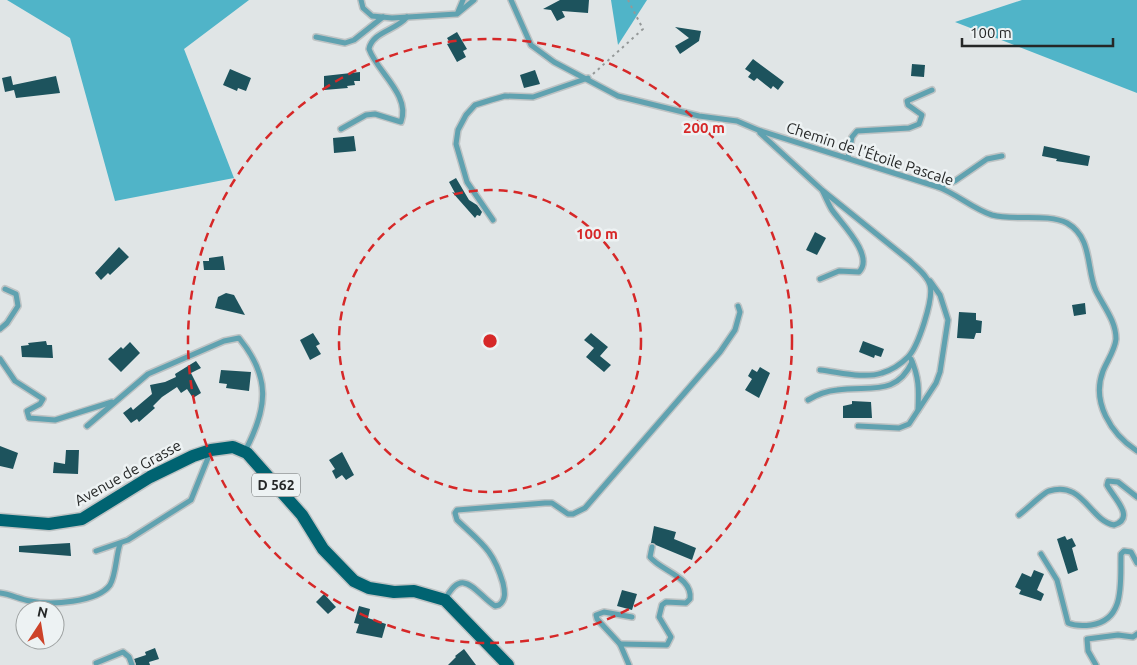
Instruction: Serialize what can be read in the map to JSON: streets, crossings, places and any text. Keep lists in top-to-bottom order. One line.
{"streets":{"main road":["Avenue de Grasse","D 562"],"lane":["Chemin de l'Étoile Pascale"]},"crossings":[["Avenue de Grasse","D 562"]],"scale_bar":"100 m","north":"top","rings":["200 m","100 m"]}
